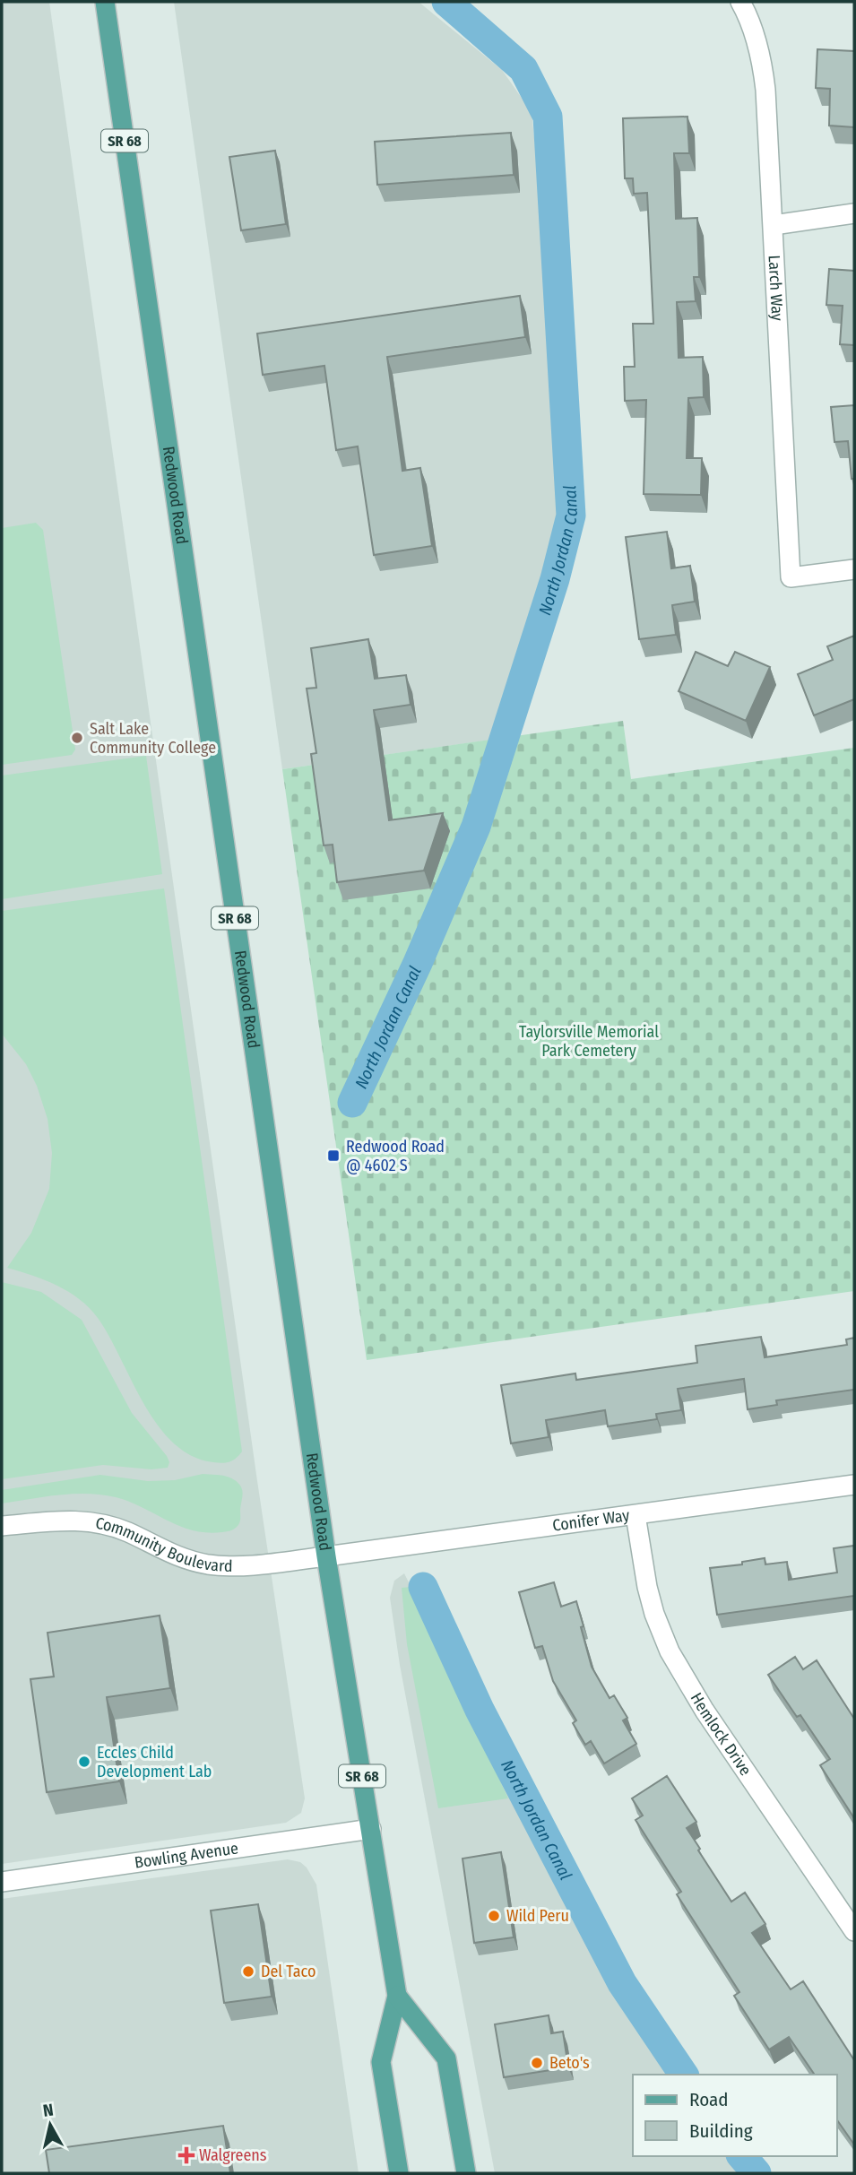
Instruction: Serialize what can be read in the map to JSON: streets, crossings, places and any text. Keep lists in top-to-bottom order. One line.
{"streets":{"main road":["SR 68","Redwood Road"],"street":["Larch Way","Conifer Way","Community Boulevard","Hemlock Drive","Bowling Avenue"]},"crossings":[["Redwood Road","Conifer Way"],["Redwood Road","Community Boulevard"],["Redwood Road","Bowling Avenue"],["Conifer Way","Community Boulevard"],["Conifer Way","Hemlock Drive"]],"water":["North Jordan Canal"],"parks":["Taylorsville Memorial Park Cemetery"],"places":{"other":["Salt Lake Community College","Eccles Child Development Lab","Wild Peru","Del Taco","Beto's"],"transit":["Redwood Road @ 4602 S"],"health":["Walgreens"]},"legend":["Road","Building"],"north":"top"}
